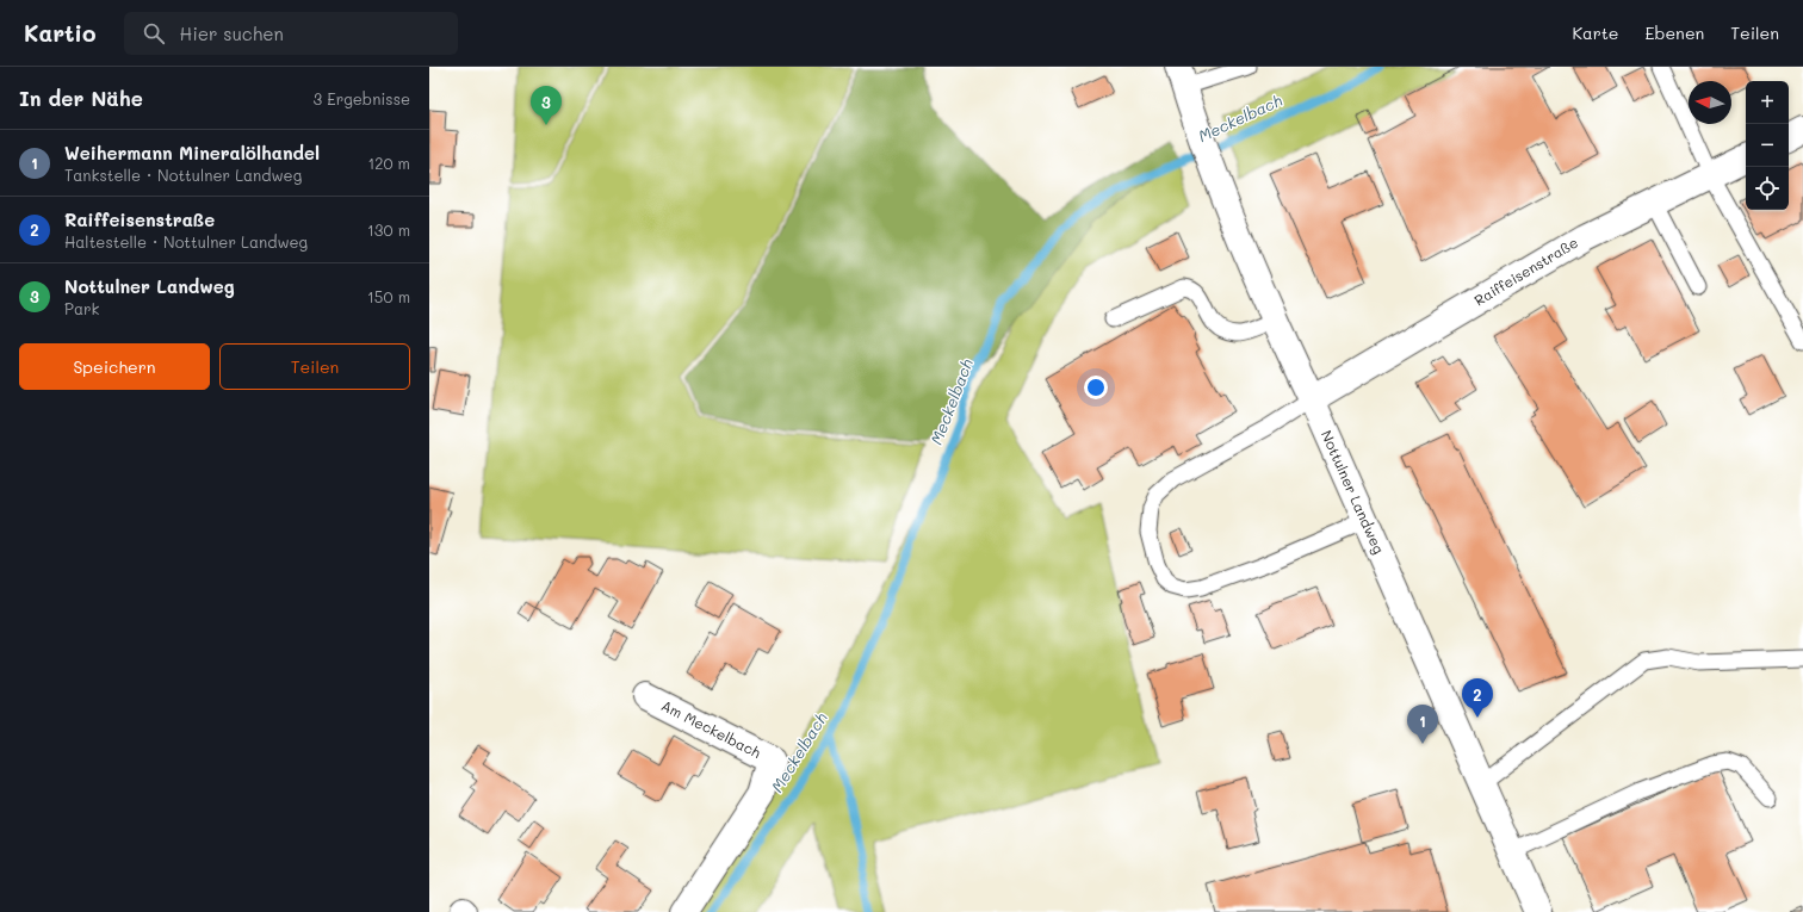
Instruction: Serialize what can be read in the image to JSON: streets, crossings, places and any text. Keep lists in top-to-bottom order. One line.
{"streets":{"street":["Raiffeisenstraße","Nottulner Landweg","Am Meckelbach"]},"crossings":[["Raiffeisenstraße","Nottulner Landweg"]],"water":["Meckelbach"],"north":"left","page":{"header":"Kartio","search":"Hier suchen","nav":["Karte","Ebenen","Teilen"],"heading":["In der Nähe","3 Ergebnisse"],"map_buttons":["+","−"],"pins":["3","2","1"],"list":[{"mark":"1","name":"Weihermann Mineralölhandel","note":"Tankstelle · Nottulner Landweg","value":"120 m"},{"mark":"2","name":"Raiffeisenstraße","note":"Haltestelle · Nottulner Landweg","value":"130 m"},{"mark":"3","name":"Nottulner Landweg","note":"Park","value":"150 m"}],"buttons":["Speichern","Teilen"]}}
